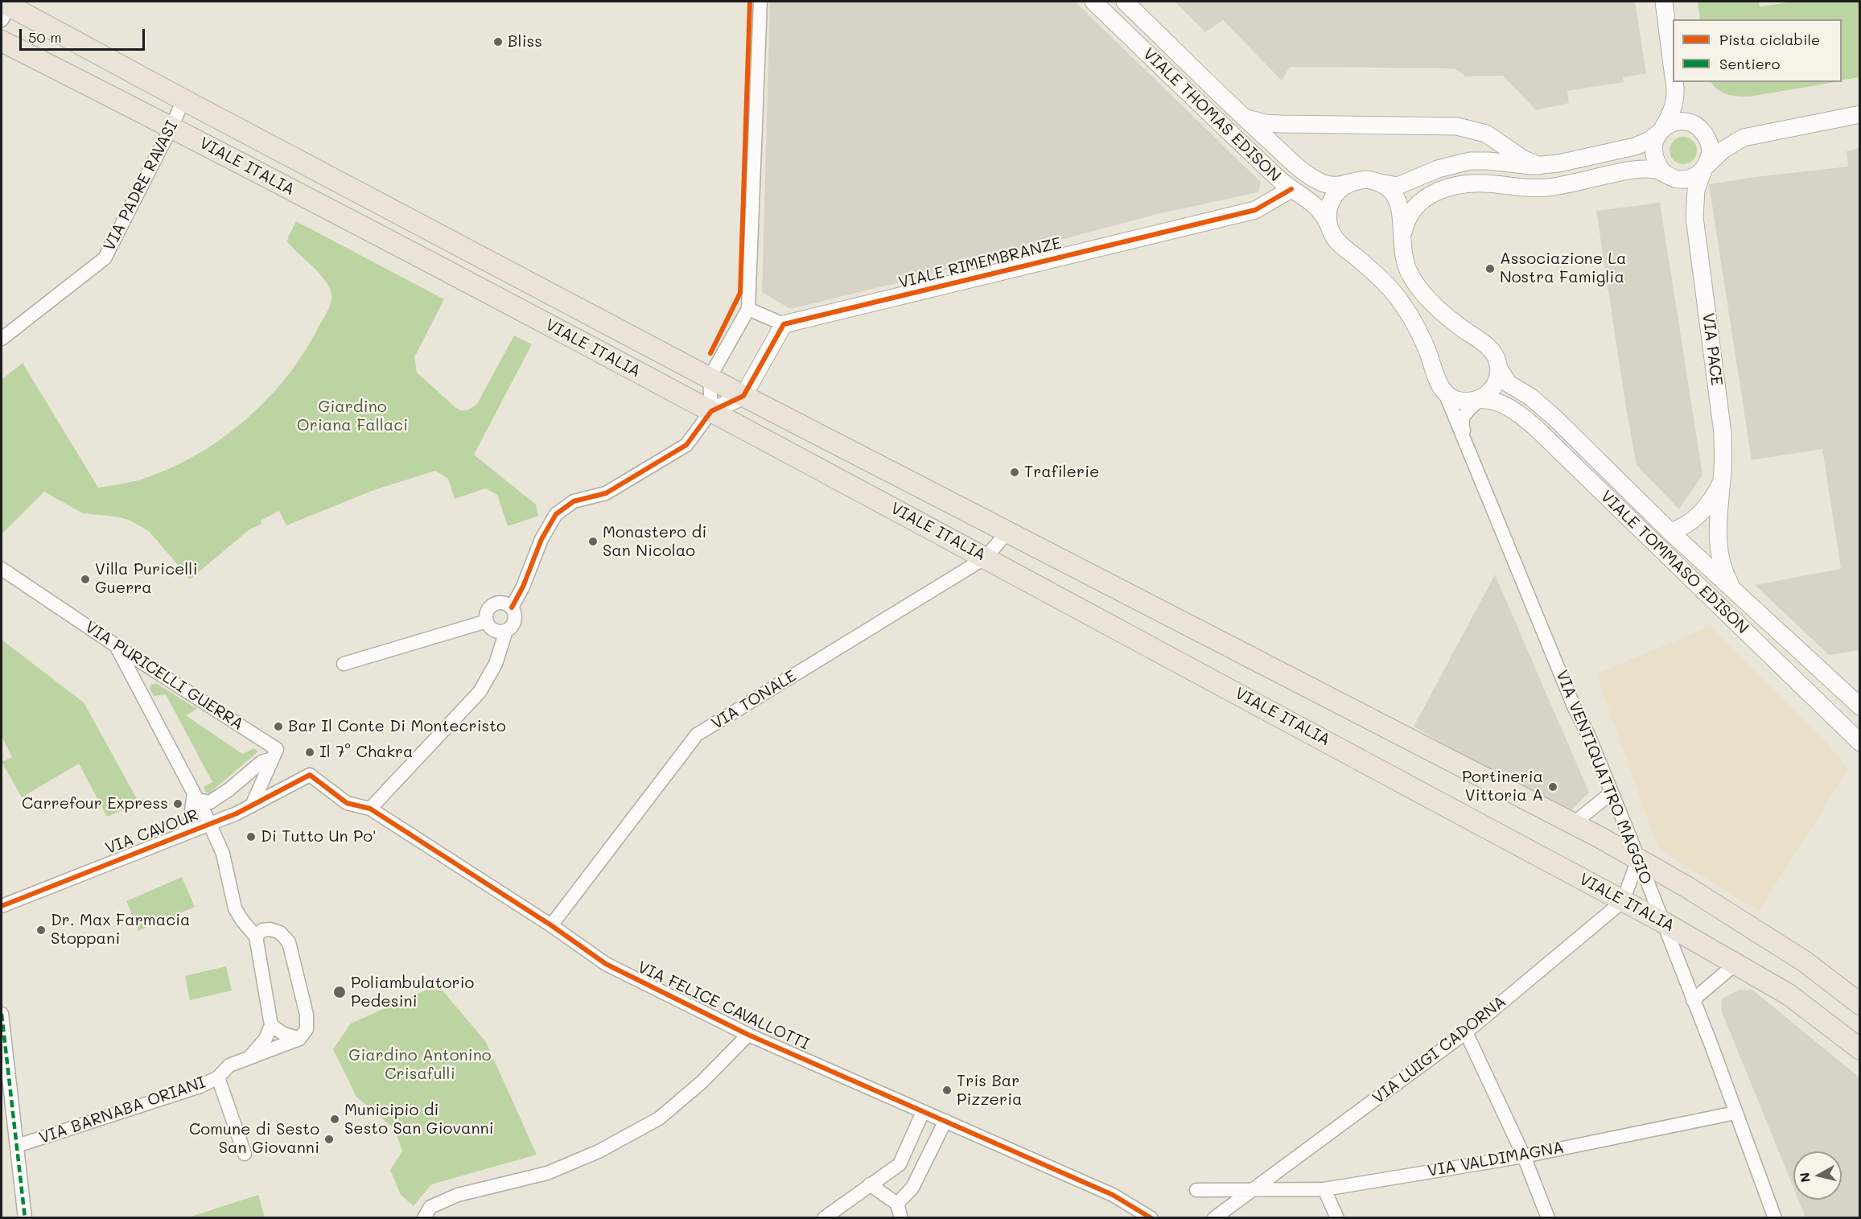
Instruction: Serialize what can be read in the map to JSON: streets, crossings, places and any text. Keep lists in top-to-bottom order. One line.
{"streets":{"main road":["VIALE ITALIA"],"street":["VIALE THOMAS EDISON","VIA PADRE RAVASI","VIALE RIMEMBRANZE","VIA PACE","VIALE TOMMASO EDISON","VIA PURICELLI GUERRA","VIA TONALE","VIA VENTIQUATTRO MAGGIO","VIA CAVOUR","VIA FELICE CAVALLOTTI","VIA LUIGI CADORNA","VIA BARNABA ORIANI","VIA VALDIMAGNA"]},"crossings":[["VIALE THOMAS EDISON","VIALE RIMEMBRANZE"],["VIALE THOMAS EDISON","VIALE TOMMASO EDISON"],["VIALE THOMAS EDISON","VIA VENTIQUATTRO MAGGIO"],["VIALE ITALIA","VIA PADRE RAVASI"],["VIALE ITALIA","VIA TONALE"],["VIALE ITALIA","VIA VENTIQUATTRO MAGGIO"],["VIALE ITALIA","VIA LUIGI CADORNA"],["VIA PACE","VIALE TOMMASO EDISON"],["VIALE TOMMASO EDISON","VIA VENTIQUATTRO MAGGIO"],["VIA PURICELLI GUERRA","VIA CAVOUR"],["VIA TONALE","VIA FELICE CAVALLOTTI"],["VIA VENTIQUATTRO MAGGIO","VIA VALDIMAGNA"],["VIA CAVOUR","VIA FELICE CAVALLOTTI"],["VIA LUIGI CADORNA","VIA VALDIMAGNA"]],"parks":["Giardino Oriana Fallaci","Giardino Antonino Crisafulli"],"places":["Bliss","Associazione La Nostra Famiglia","Trafilerie","Monastero di San Nicolao","Villa Puricelli Guerra","Bar Il Conte Di Montecristo","Il 7° Chakra","Portineria Vittoria A","Carrefour Express","Di Tutto Un Po'","Dr. Max Farmacia Stoppani","Poliambulatorio Pedesini","Tris Bar Pizzeria","Municipio di Sesto San Giovanni","Comune di Sesto San Giovanni"],"legend":["Pista ciclabile","Sentiero"],"scale_bar":"50 m","north":"left"}
